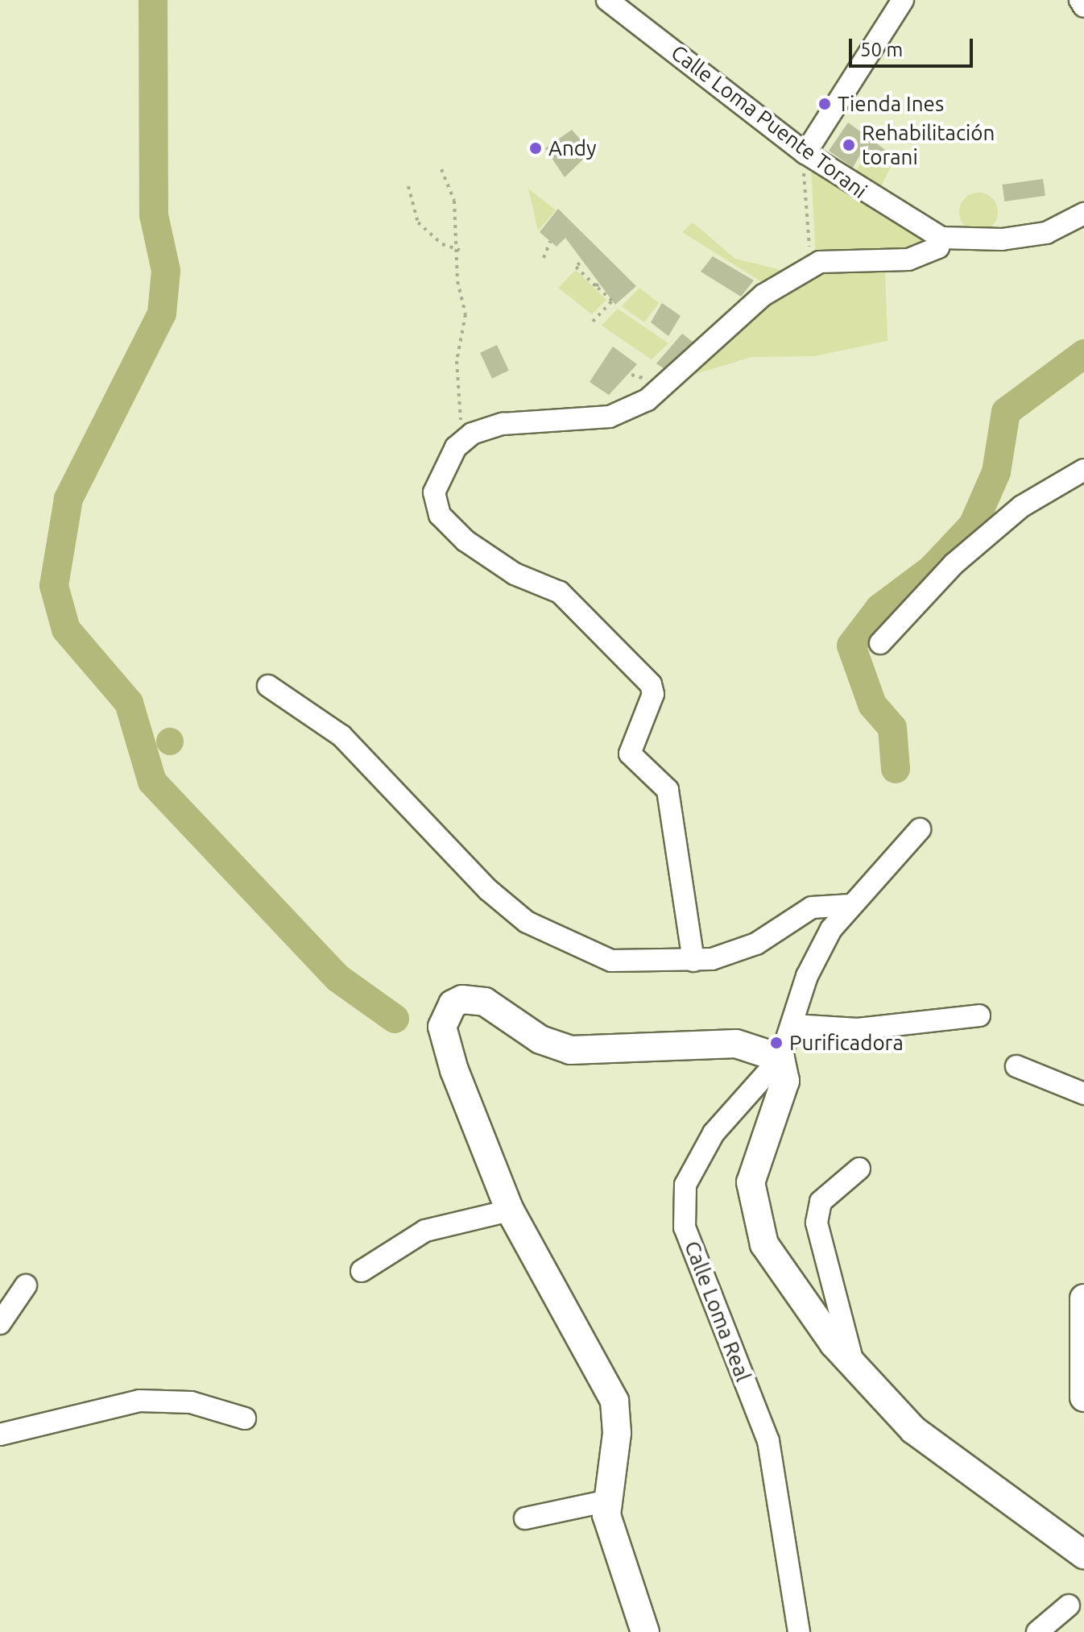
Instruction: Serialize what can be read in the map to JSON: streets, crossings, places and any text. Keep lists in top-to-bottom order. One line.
{"streets":{"street":["Calle Loma Puente Torani","Calle Loma Real"]},"places":["Tienda Ines","Rehabilitación torani","Andy","Purificadora"],"scale_bar":"50 m"}
